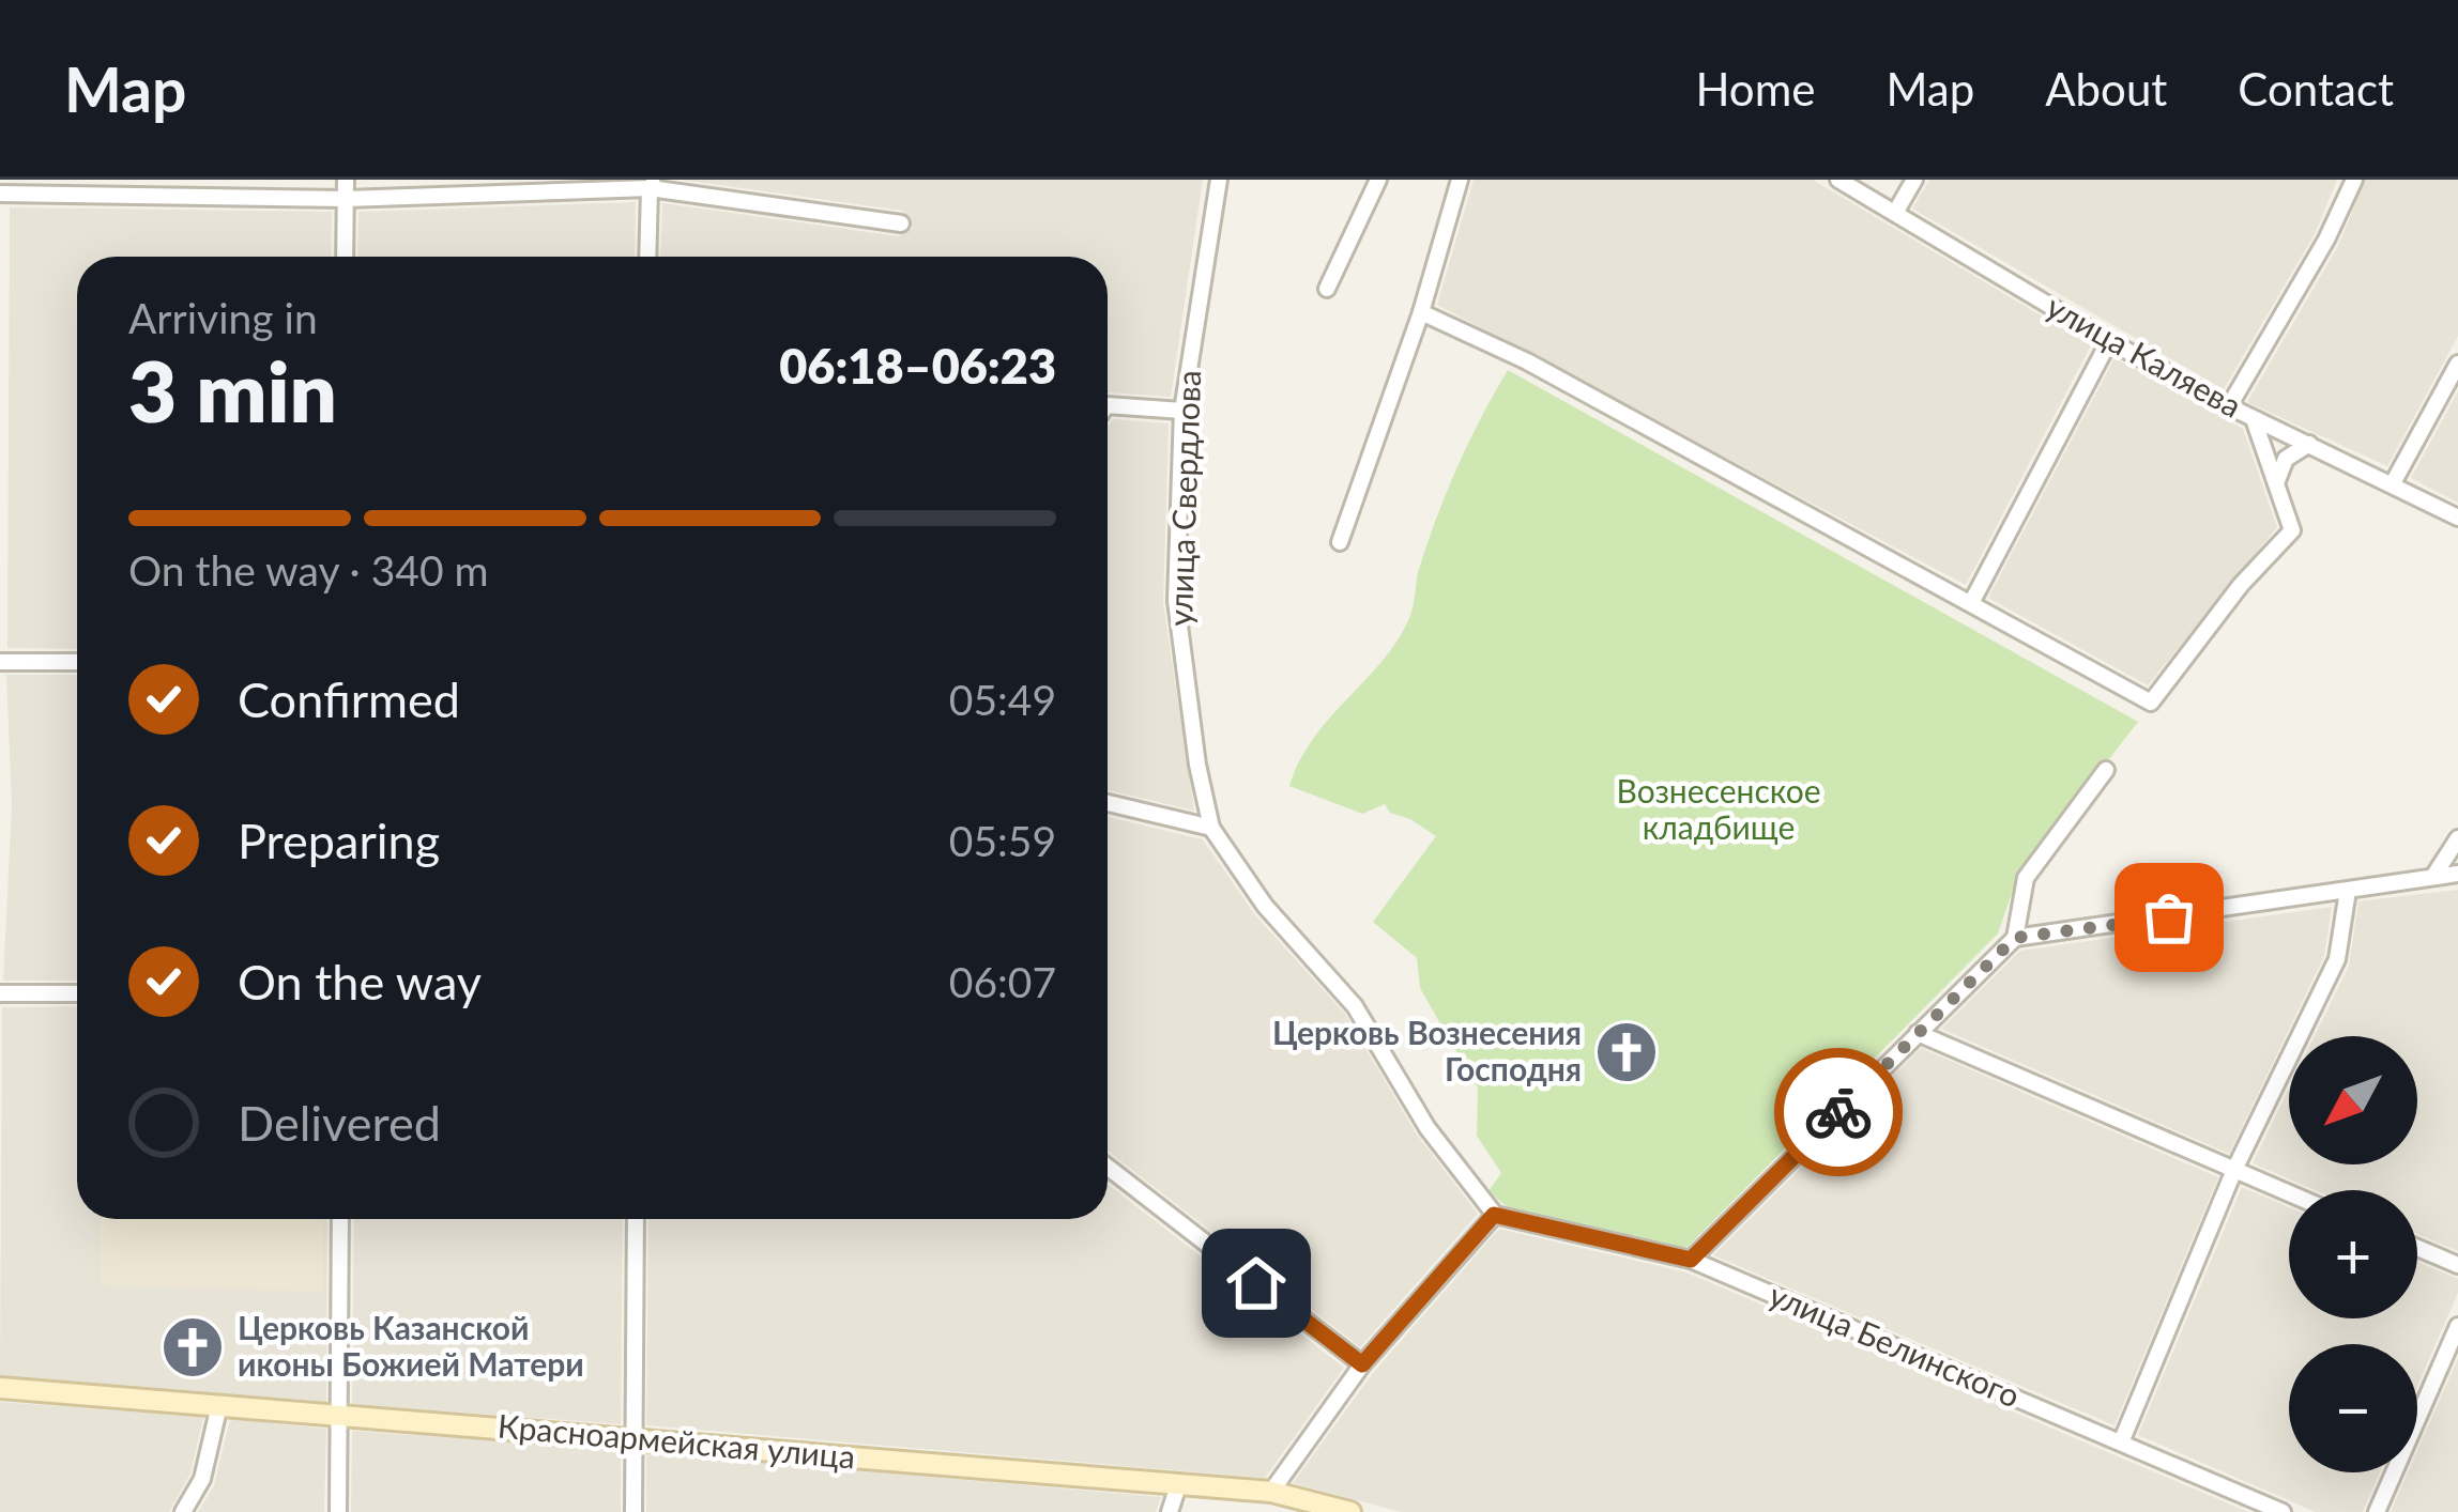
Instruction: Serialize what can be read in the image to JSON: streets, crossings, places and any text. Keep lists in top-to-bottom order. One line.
{"streets":{"main road":["Красноармейская улица"],"street":["улица Каляева","улица Свердлова","улица Белинского"]},"crossings":[["улица Свердлова","улица Белинского"]],"parks":["Вознесенское кладбище"],"places":{"church":["Церковь Вознесения Господня","Церковь Казанской иконы Божией Матери"]},"north":"bottom left","page":{"header":"Map","nav":["Home","Map","About","Contact"],"heading":["3 min","Arriving in","06:18–06:23"],"bar":"On the way · 340 m","list":[["Confirmed","05:49"],["Preparing","05:59"],["On the way","06:07"],"Delivered"],"map_buttons":["+","−"]}}
